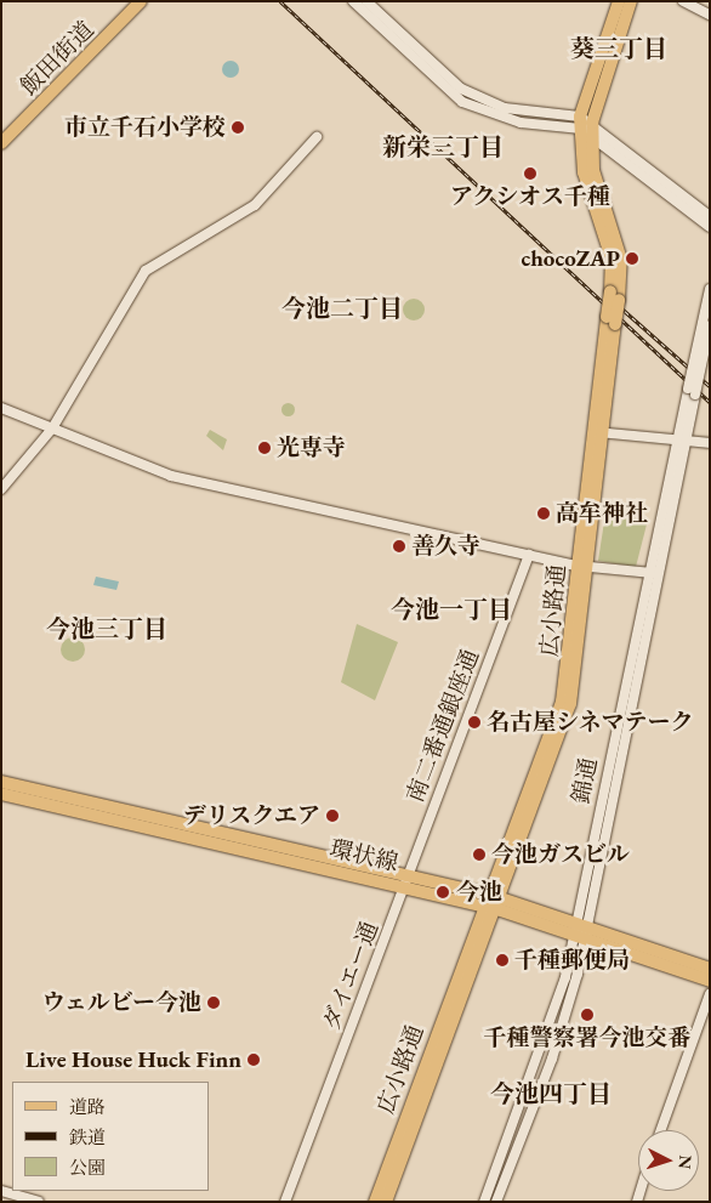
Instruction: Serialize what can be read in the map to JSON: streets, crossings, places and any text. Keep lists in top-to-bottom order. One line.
{"streets":{"main road":["飯田街道","広小路通","環状線"],"street":["南二番通銀座通","錦通","ダイエー通"]},"crossings":[["広小路通","環状線"],["南二番通銀座通","環状線"],["南二番通銀座通","ダイエー通"],["錦通","環状線"],["環状線","ダイエー通"]],"districts":["葵三丁目","新栄三丁目","今池二丁目","今池一丁目","今池三丁目","今池四丁目"],"places":["市立千石小学校","アクシオス千種","chocoZAP","光専寺","高牟神社","善久寺","名古屋シネマテーク","デリスクエア","今池ガスビル","今池","千種郵便局","ウェルビー今池","千種警察署今池交番","Live House Huck Finn"],"legend":["道路","鉄道","公園"],"north":"right"}
